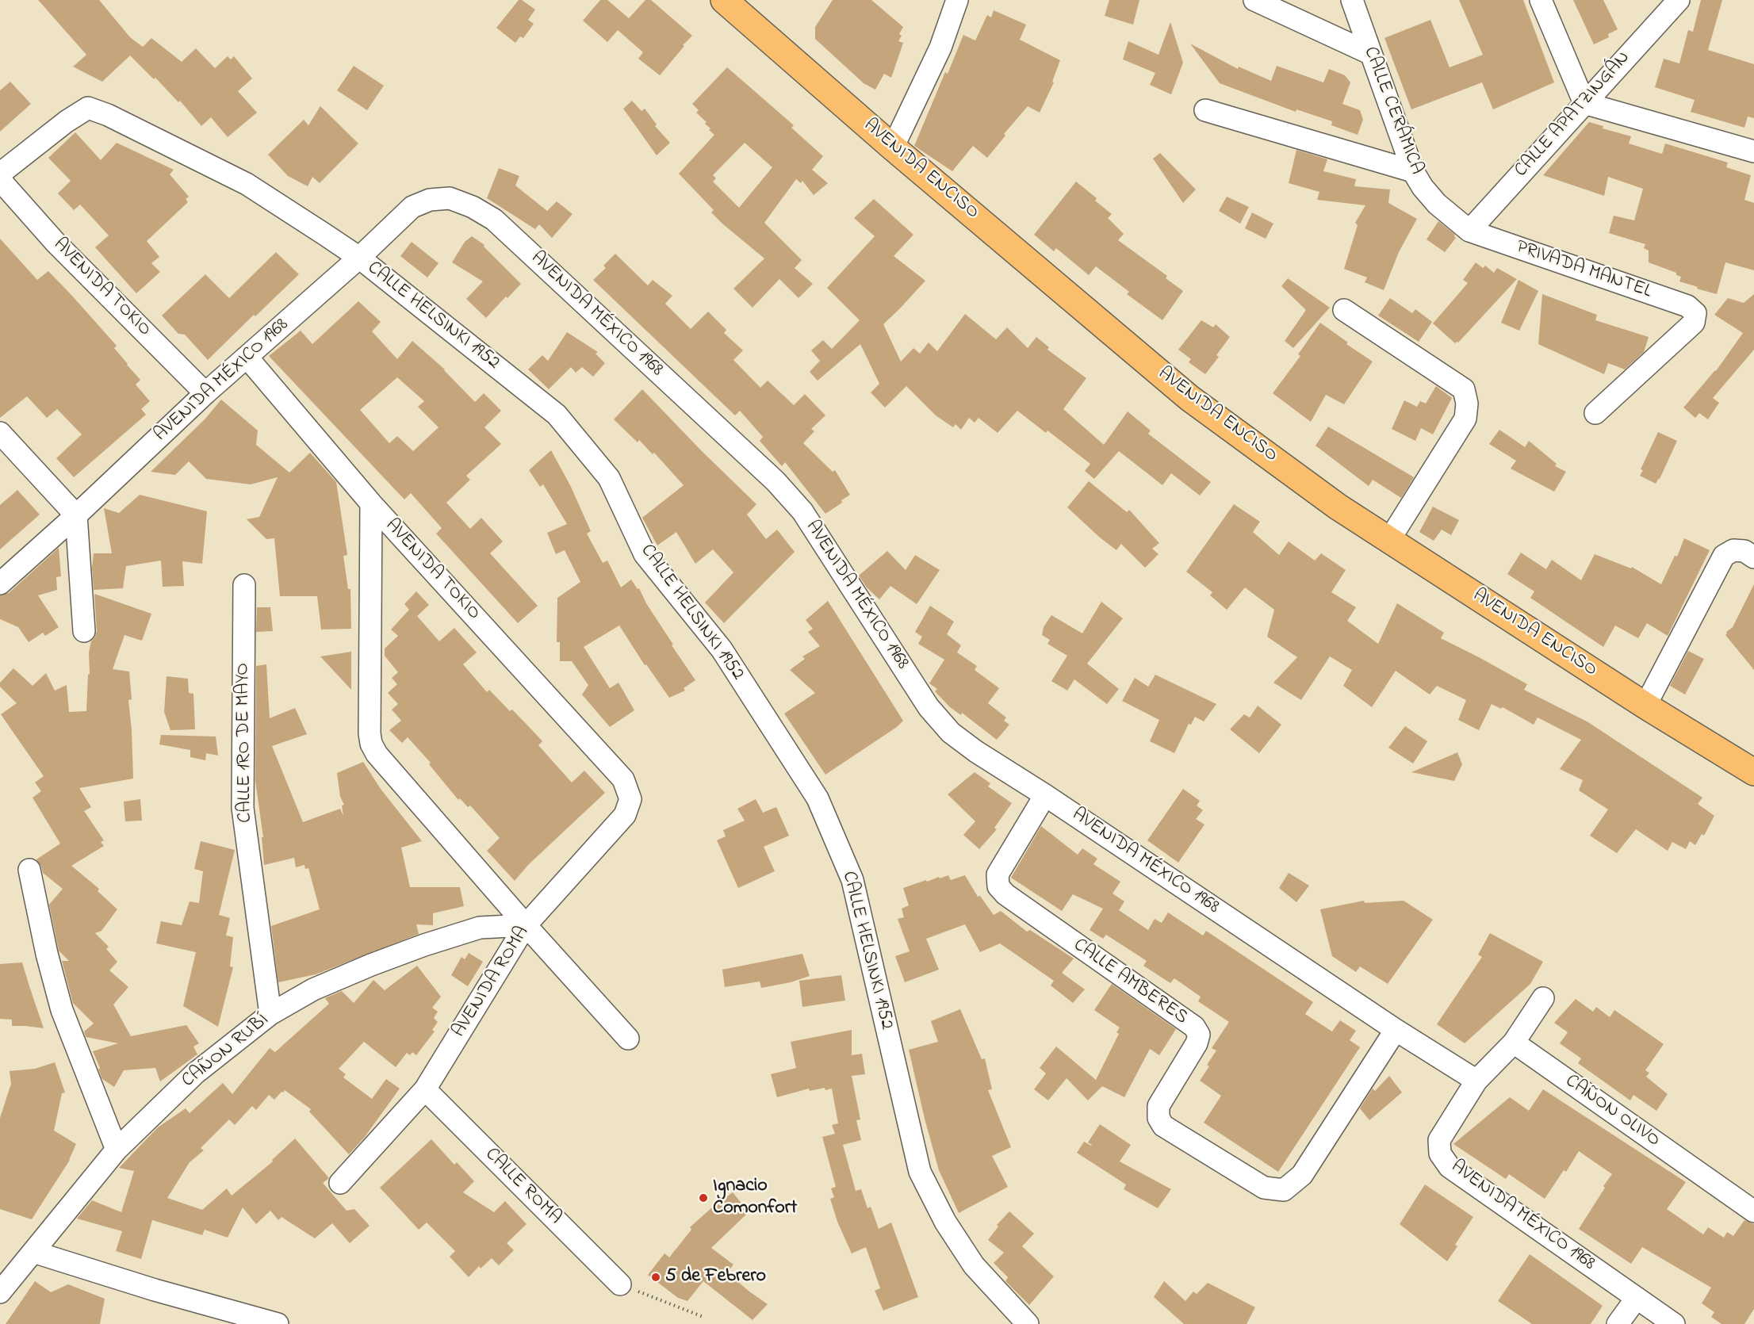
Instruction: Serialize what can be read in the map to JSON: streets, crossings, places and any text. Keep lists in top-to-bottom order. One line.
{"streets":{"main road":["AVENIDA ENCISO"],"street":["CALLE CERÁMICA","CALLE APATZINGÁN","PRIVADA MANTEL","AVENIDA TOKIO","AVENIDA MÉXICO 1968","CALLE HELSINKI 1952","CALLE 1RO DE MAYO","AVENIDA ROMA","CALLE AMBERES","CAÑON RUBÍ","CAÑON OLIVO","CALLE ROMA"]},"crossings":[["CALLE CERÁMICA","CALLE APATZINGÁN"],["CALLE CERÁMICA","PRIVADA MANTEL"],["CALLE APATZINGÁN","PRIVADA MANTEL"],["AVENIDA TOKIO","AVENIDA MÉXICO 1968"],["AVENIDA TOKIO","AVENIDA ROMA"],["AVENIDA MÉXICO 1968","CALLE HELSINKI 1952"],["AVENIDA MÉXICO 1968","CALLE AMBERES"],["CALLE 1RO DE MAYO","CAÑON RUBÍ"],["AVENIDA ROMA","CAÑON RUBÍ"],["AVENIDA ROMA","CALLE ROMA"]],"places":["Ignacio Comonfort","5 de Febrero"]}
